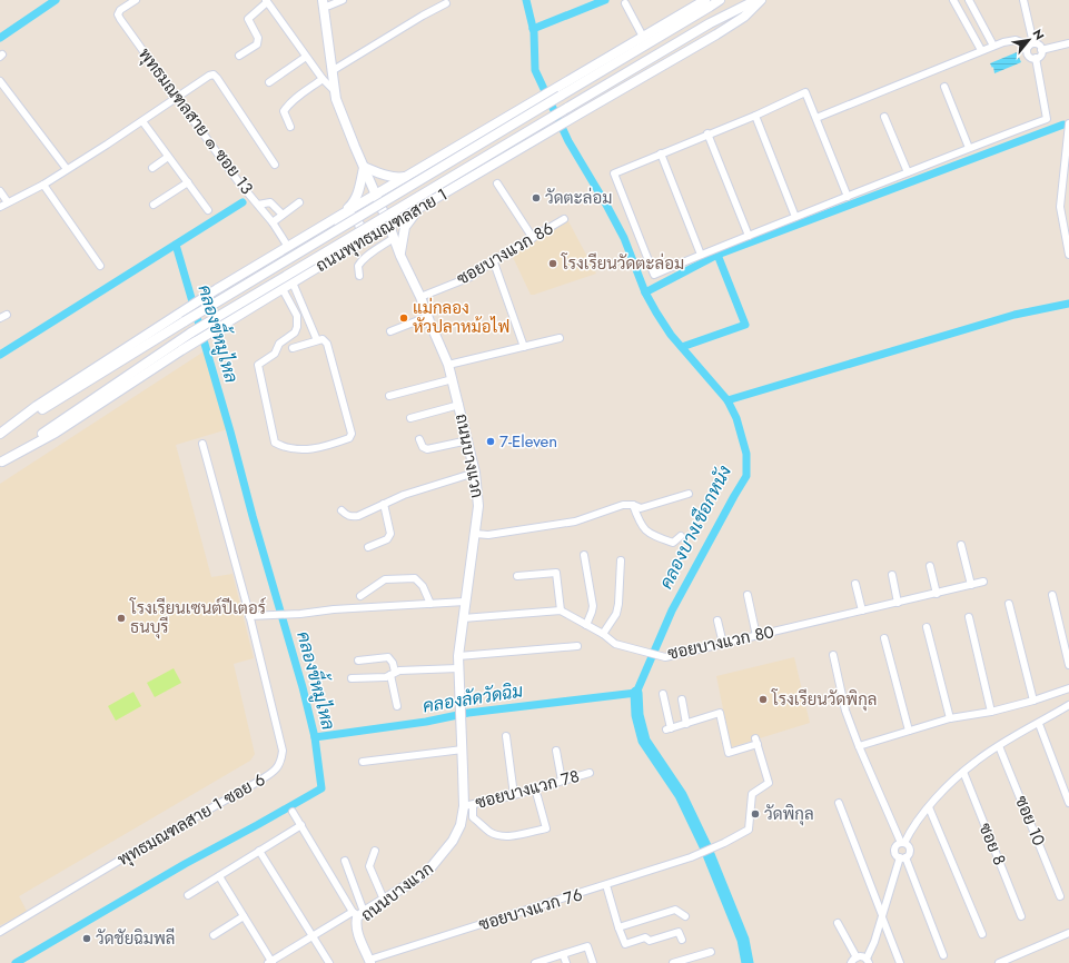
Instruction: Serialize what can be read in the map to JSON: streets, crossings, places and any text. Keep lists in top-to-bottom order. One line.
{"streets":{"main road":["ถนนพุทธมณฑลสาย 1","ถนนบางแวก"],"street":["พุทธมณฑลสาย ๑ ซอย 13","ซอยบางแวก 86","ซอยบางแวก 80","ซอยบางแวก 78","พุทธมณฑลสาย 1 ซอย 6","ซอย 10","ซอย 8","ซอยบางแวก 76"]},"crossings":[["พุทธมณฑลสาย ๑ ซอย 13","ถนนพุทธมณฑลสาย 1"],["ถนนพุทธมณฑลสาย 1","ถนนบางแวก"],["ซอยบางแวก 86","ถนนบางแวก"],["ถนนบางแวก","ซอยบางแวก 78"],["ถนนบางแวก","ซอยบางแวก 76"]],"water":["คลองขี้หมูไหล","คลองบางเชือกหนัง","คลองลัดวัดฉิม"],"places":["วัดตะล่อม","โรงเรียนวัดตะล่อม","แม่กลอง หัวปลาหม้อไฟ","7-Eleven","โรงเรียนเซนต์ปีเตอร์ ธนบุรี","โรงเรียนวัดพิกุล","วัดพิกุล","วัดชัยฉิมพลี"],"north":"top right"}
